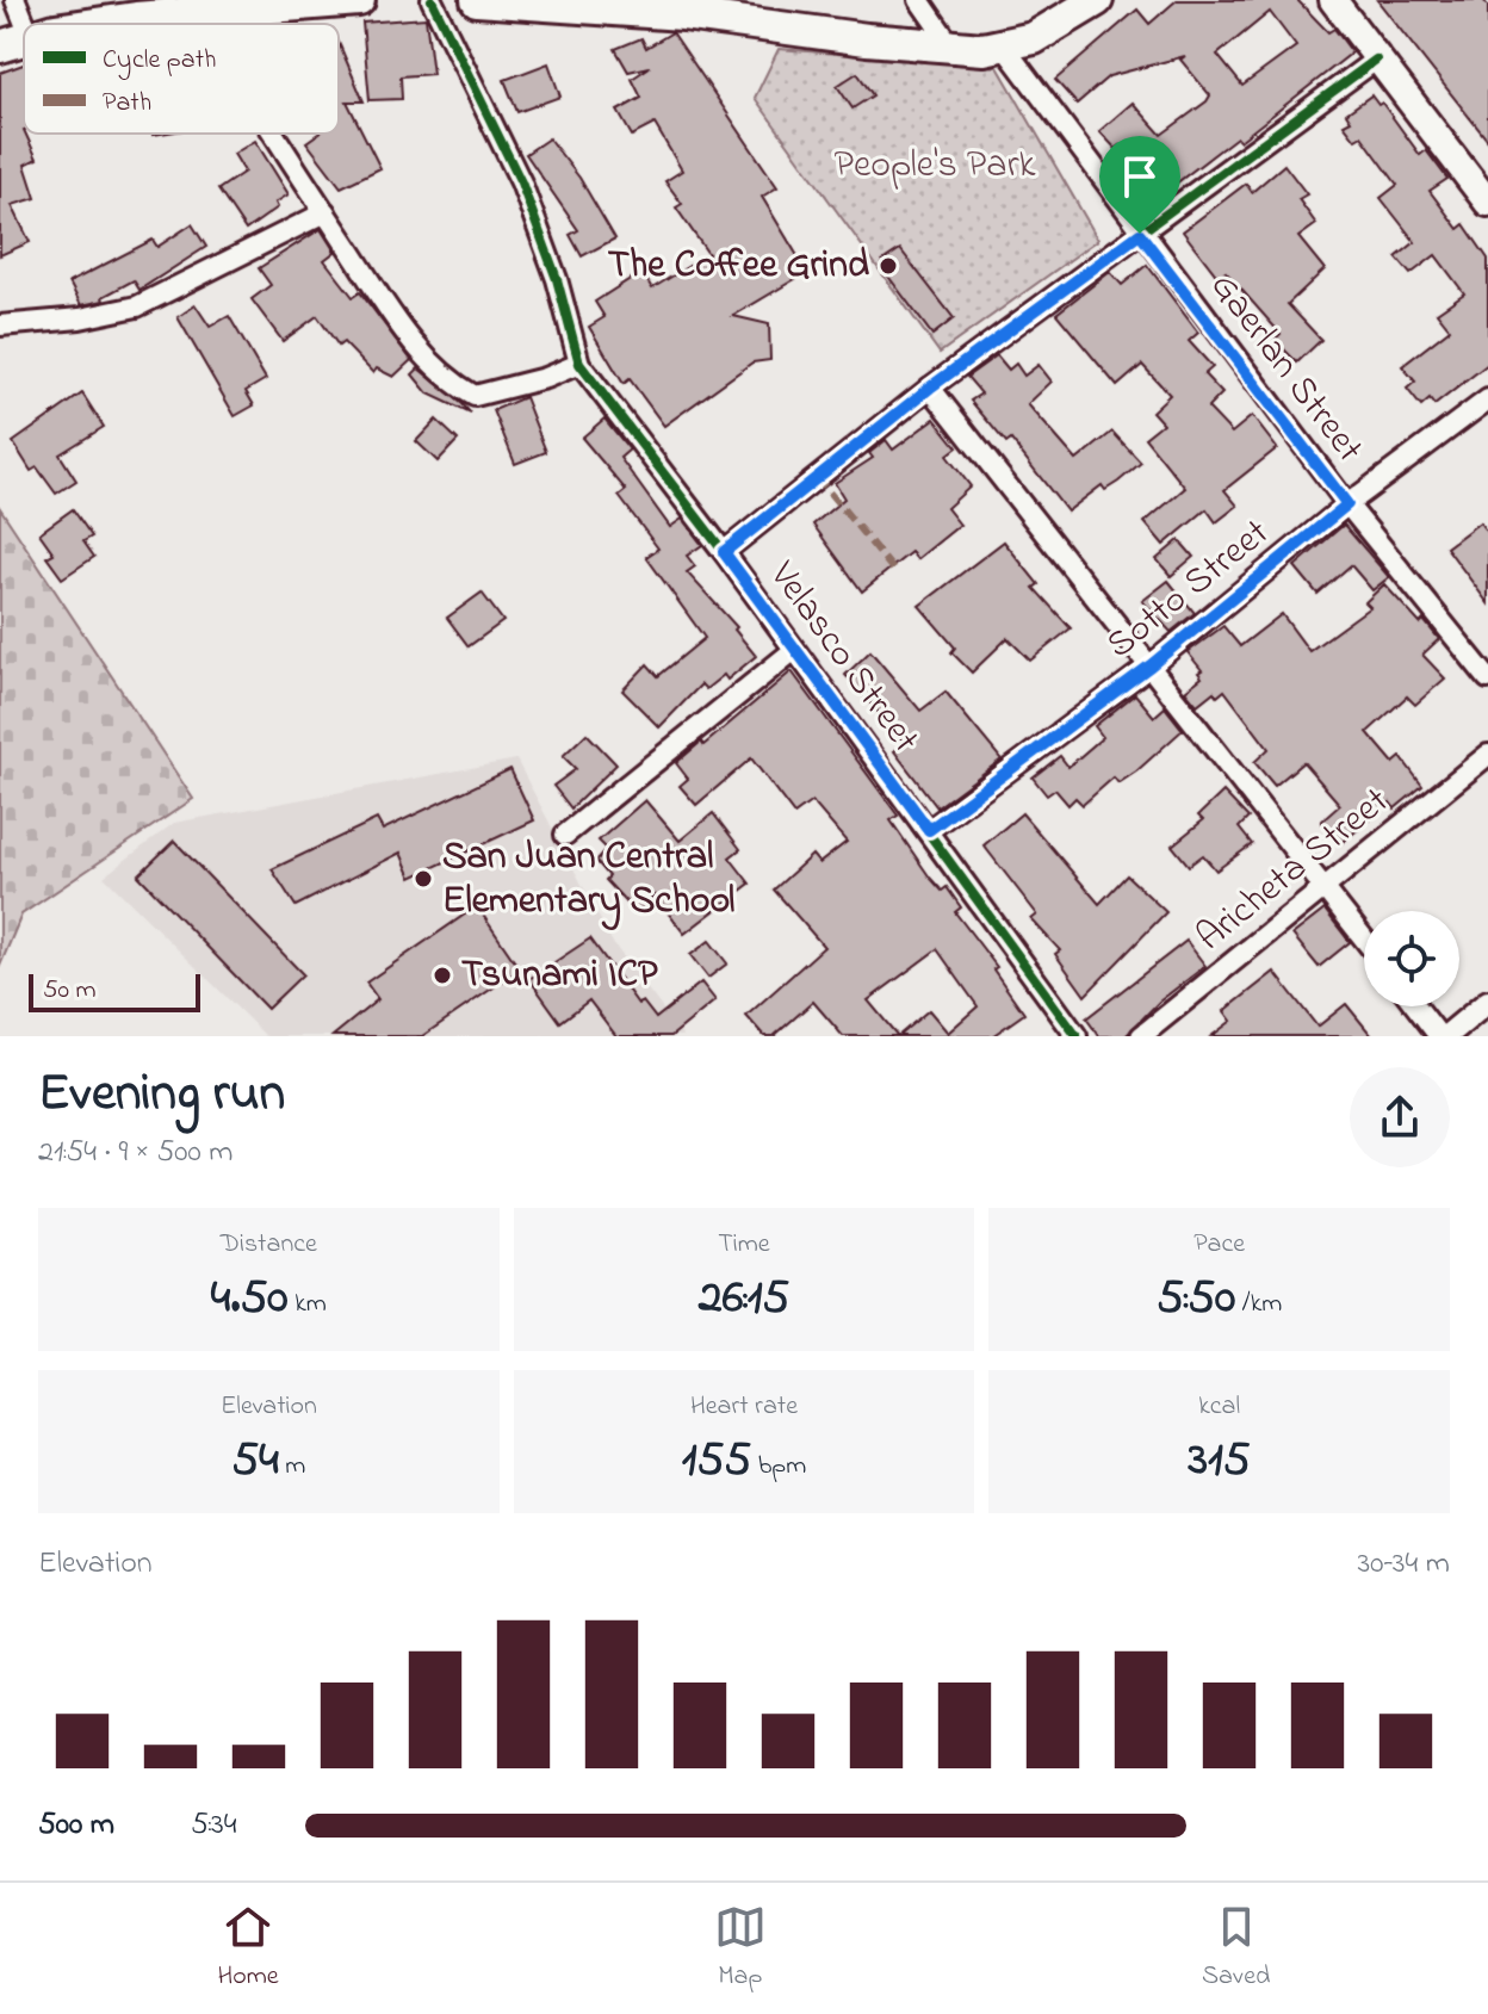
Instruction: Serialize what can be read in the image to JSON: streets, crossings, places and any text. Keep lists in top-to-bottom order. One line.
{"streets":{"street":["Gaerlan Street","Sotto Street","Velasco Street","Aricheta Street"]},"crossings":[["Gaerlan Street","Sotto Street"],["Sotto Street","Velasco Street"]],"parks":["People's Park"],"places":["The Coffee Grind","San Juan Central Elementary School","Tsunami ICP"],"legend":["Cycle path","Path"],"scale_bar":"50 m","page":{"scale":"50 m","heading":["Evening run","21:54 · 9 × 500 m"],"stats":[["Distance","4.50 km"],["Time","26:15"],["Pace","5:50 /km"],["Elevation","54 m"],["Heart rate","155 bpm"],["kcal","315"]],"chart":["Elevation","30–34 m"],"list":[{"name":"500 m","note":"5:34"}],"tabs":["Home","Map","Saved"]}}
